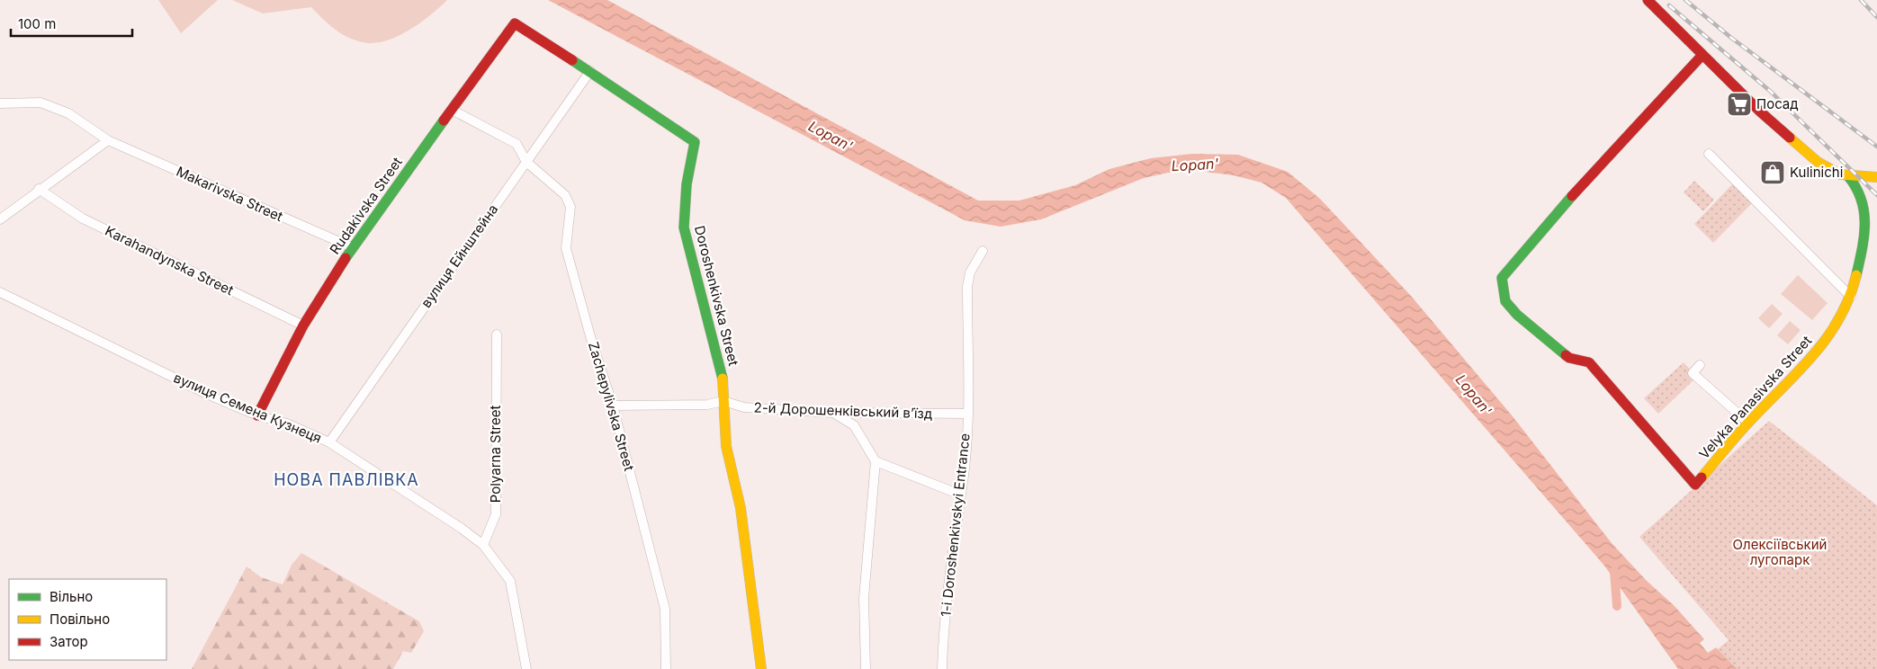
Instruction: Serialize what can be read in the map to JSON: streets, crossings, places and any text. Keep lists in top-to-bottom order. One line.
{"streets":{"street":["Makarivska Street","Rudakivska Street","вулиця Ейнштейна","Karahandynska Street","Doroshenkivska Street","Velyka Panasivska Street","Zachepylivska Street","вулиця Семена Кузнеця","2-й Дорошенківський в’їзд","Polyarna Street","1-i Doroshenkivskyi Entrance"]},"crossings":[["Makarivska Street","Rudakivska Street"],["Rudakivska Street","Karahandynska Street"],["Rudakivska Street","Doroshenkivska Street"],["Rudakivska Street","Zachepylivska Street"],["Rudakivska Street","вулиця Семена Кузнеця"],["вулиця Ейнштейна","Doroshenkivska Street"],["вулиця Ейнштейна","Zachepylivska Street"],["вулиця Ейнштейна","вулиця Семена Кузнеця"],["Doroshenkivska Street","2-й Дорошенківський в’їзд"],["Zachepylivska Street","2-й Дорошенківський в’їзд"],["вулиця Семена Кузнеця","Polyarna Street"],["2-й Дорошенківський в’їзд","1-i Doroshenkivskyi Entrance"]],"districts":["НОВА ПАВЛІВКА"],"water":["Lopan'"],"parks":["Олексіївський лугопарк"],"places":{"supermarket":["Посад"],"shop":["Kulinichi"]},"legend":["Вільно","Повільно","Затор"],"scale_bar":"100 m"}
